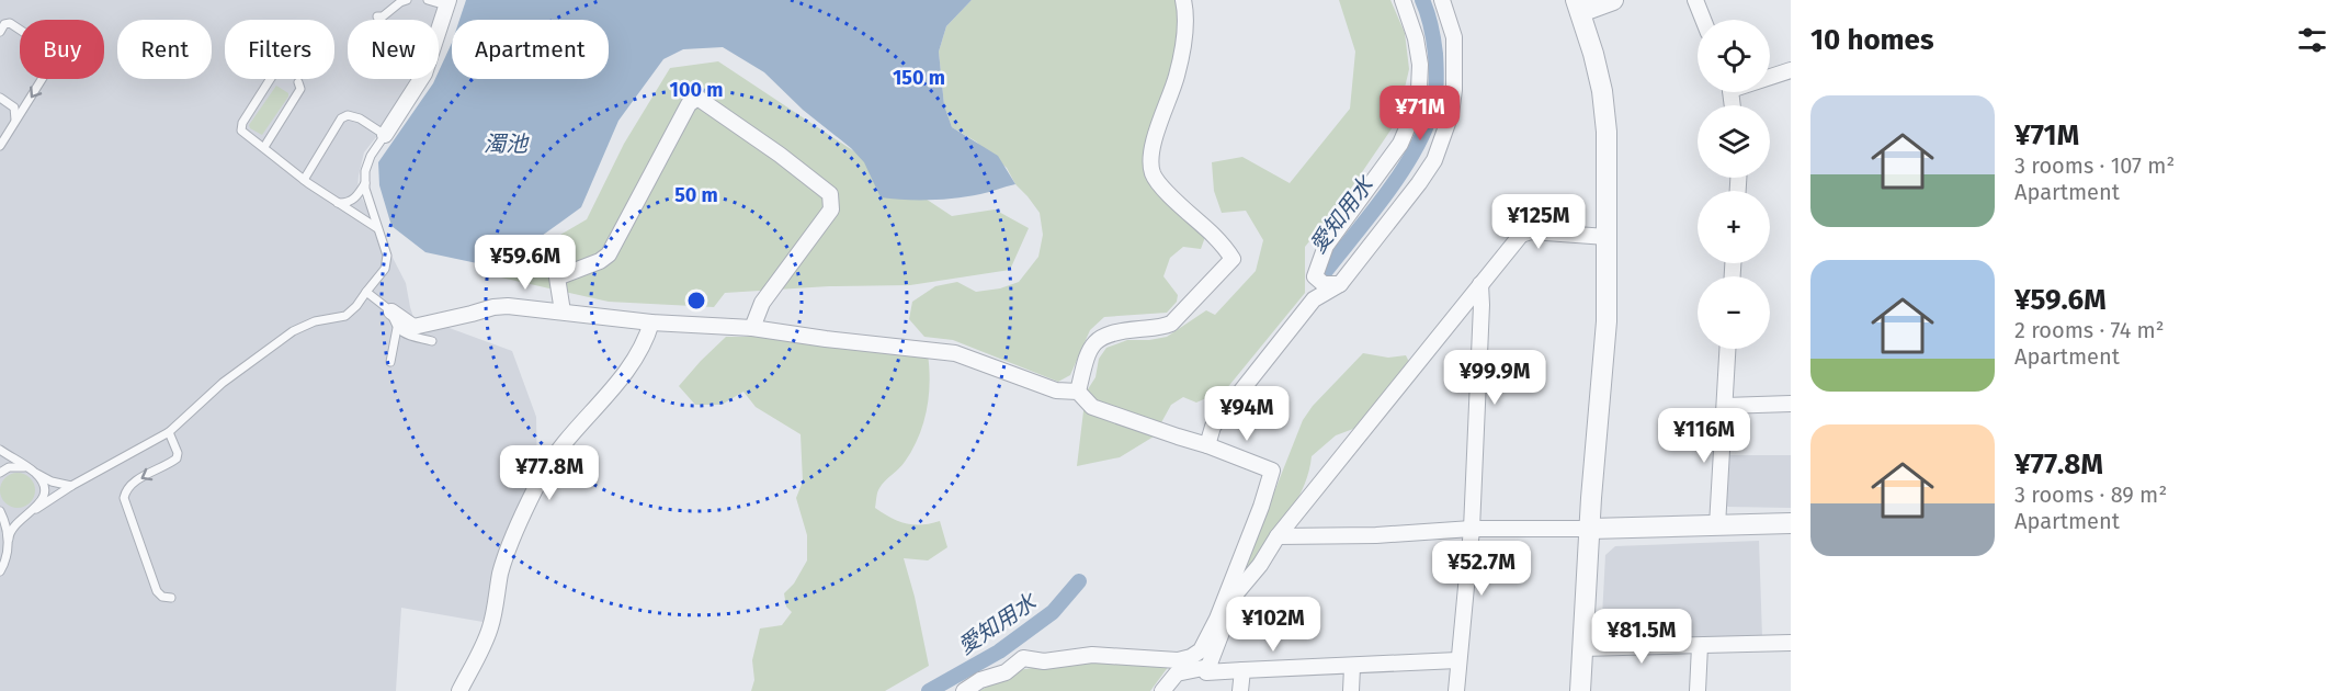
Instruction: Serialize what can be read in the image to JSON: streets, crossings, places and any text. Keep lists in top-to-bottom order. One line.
{"water":["濁池","愛知用水"],"page":{"heading":"10 homes","map_buttons":["+","−"],"chip":["Buy","Rent","Filters","New","Apartment"],"list":[{"name":"¥71M","note":"3 rooms · 107 m² · Apartment"},{"name":"¥59.6M","note":"2 rooms · 74 m² · Apartment"},{"name":"¥77.8M","note":"3 rooms · 89 m² · Apartment"}],"price":["¥71M","¥125M","¥59.6M","¥99.9M","¥94M","¥116M","¥77.8M","¥52.7M","¥102M","¥81.5M"]},"rings":["150 m","100 m","50 m"]}
